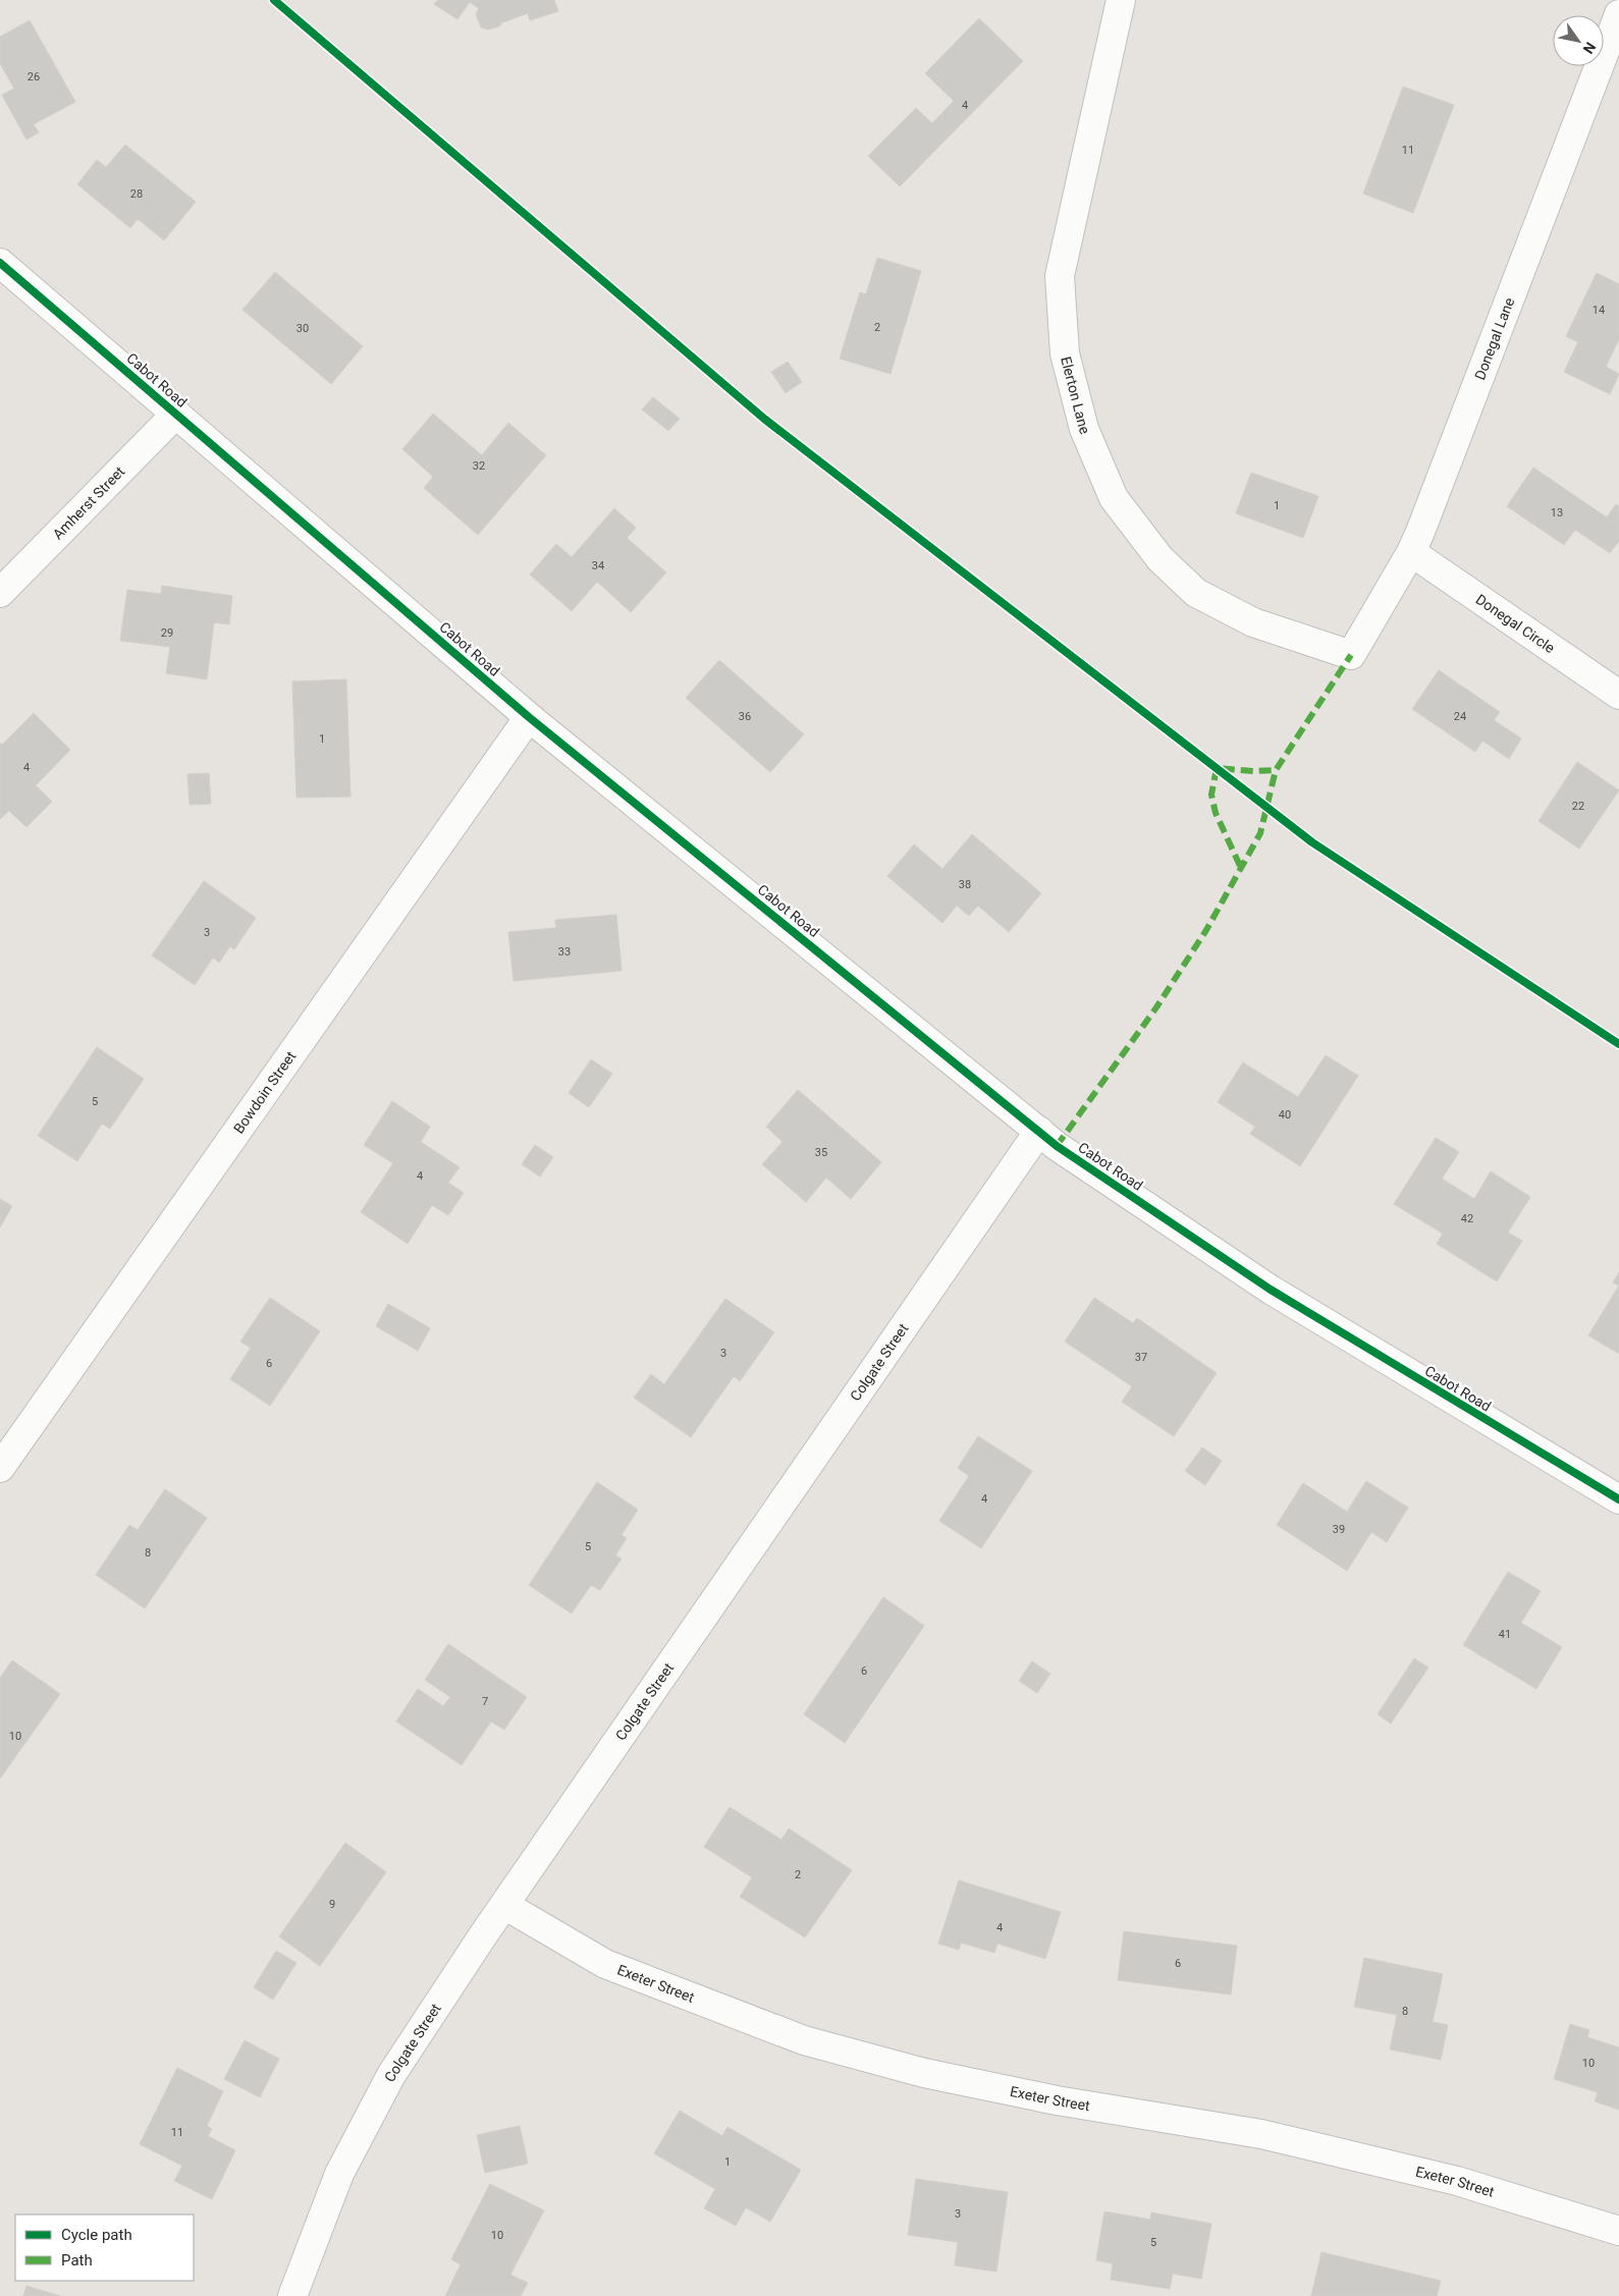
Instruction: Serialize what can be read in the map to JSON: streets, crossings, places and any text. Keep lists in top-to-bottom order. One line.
{"streets":{"street":["Donegal Lane","Cabot Road","Elerton Lane","Amherst Street","Donegal Circle","Bowdoin Street","Colgate Street","Exeter Street"]},"crossings":[["Donegal Lane","Elerton Lane"],["Donegal Lane","Donegal Circle"],["Cabot Road","Amherst Street"],["Cabot Road","Bowdoin Street"],["Cabot Road","Colgate Street"],["Colgate Street","Exeter Street"]],"house_numbers":["26","4","11","28","14","2","30","32","1","13","34","29","36","24","1","4","22","38","3","33","5","40","35","4","42","3","37","6","4","39","5","8","41","6","7","10","2","9","4","6","8","10","11","1","3","10","5"],"legend":["Cycle path","Path"],"north":"bottom right"}
